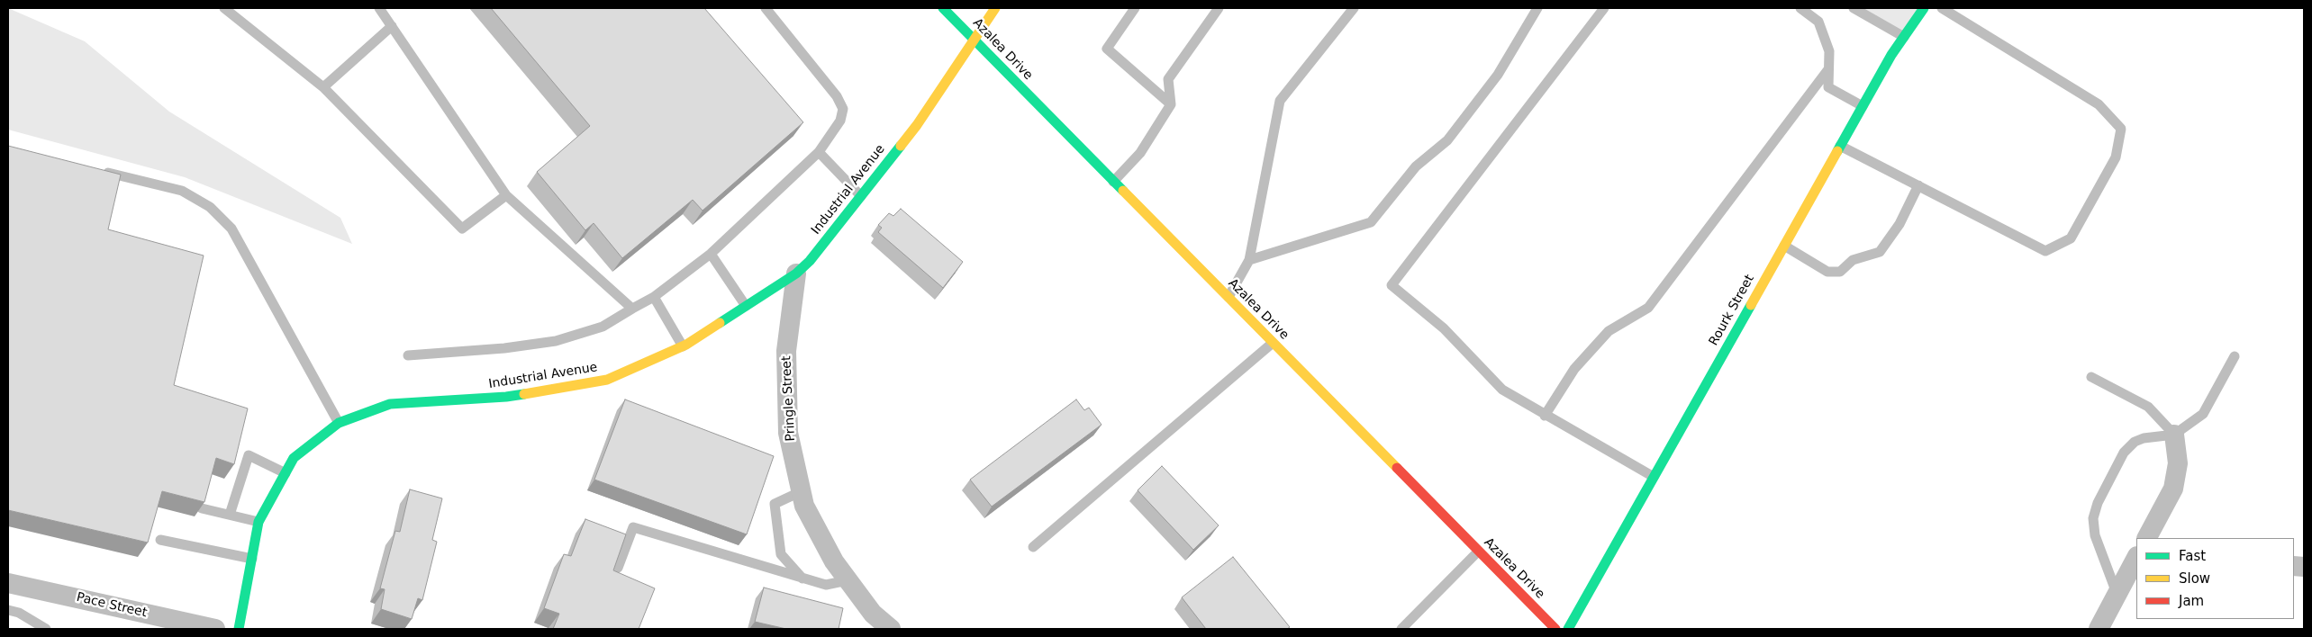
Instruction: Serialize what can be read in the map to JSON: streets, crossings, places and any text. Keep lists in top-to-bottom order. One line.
{"streets":{"street":["Azalea Drive","Industrial Avenue","Rourk Street","Pringle Street","Pace Street"]},"crossings":[["Azalea Drive","Industrial Avenue"],["Industrial Avenue","Pringle Street"]],"legend":["Fast","Slow","Jam"]}
